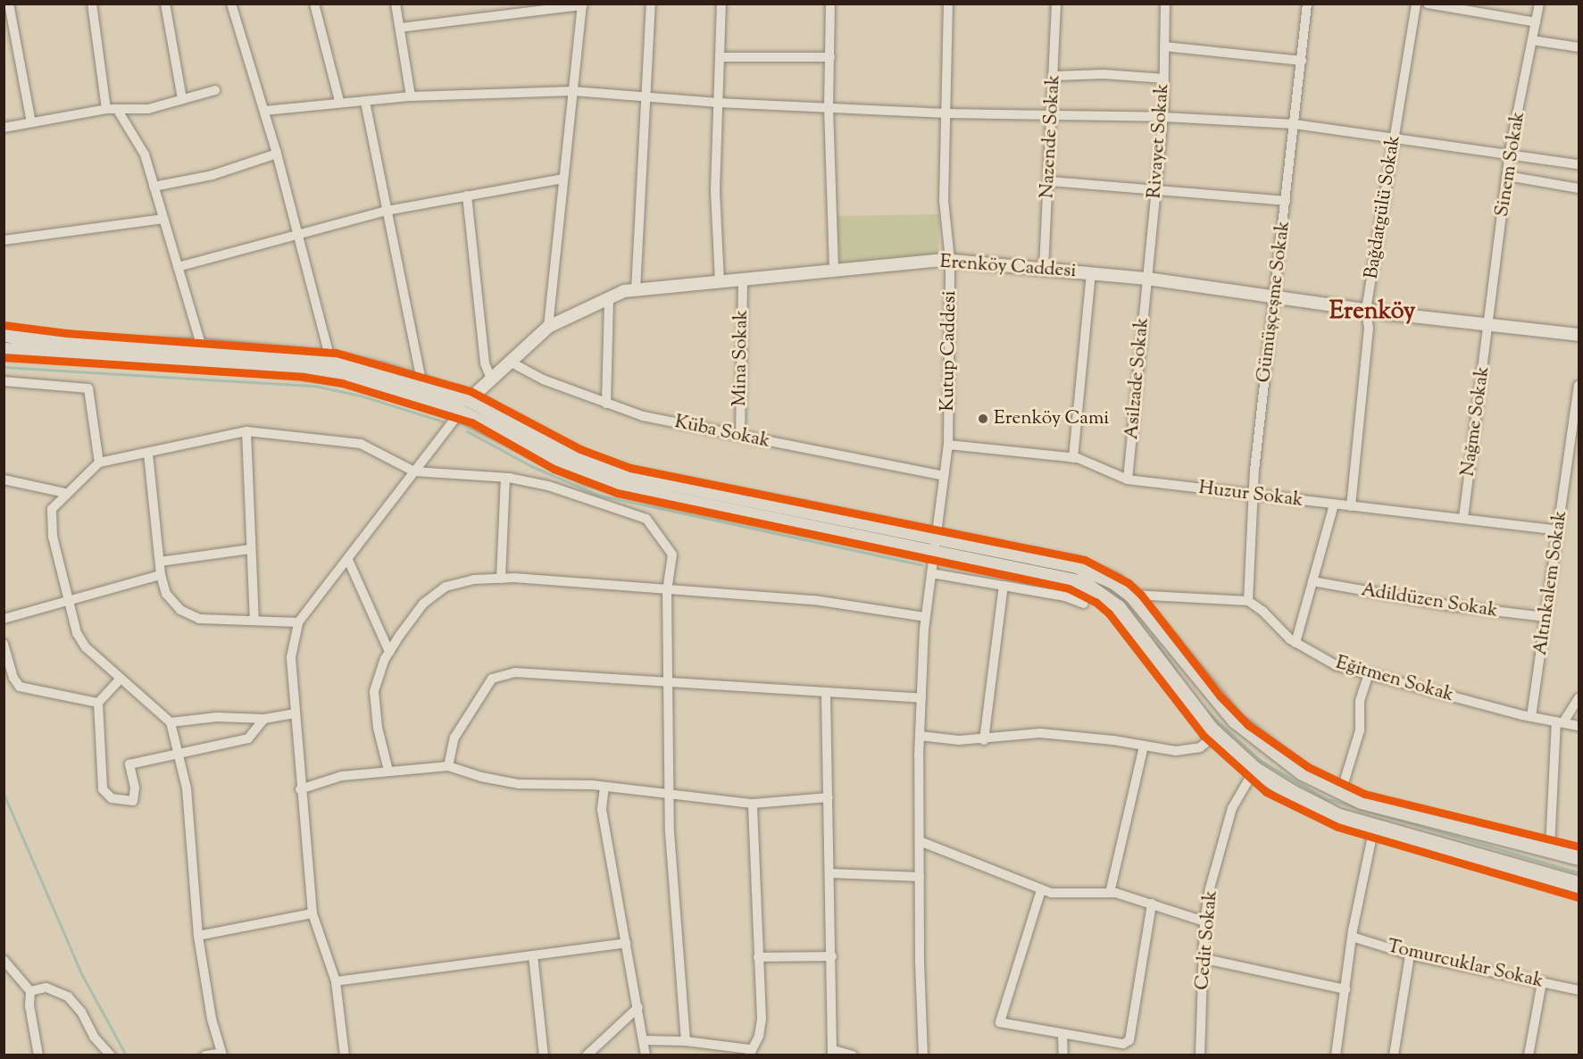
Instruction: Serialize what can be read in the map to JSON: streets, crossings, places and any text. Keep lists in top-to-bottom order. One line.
{"streets":{"street":["Nazende Sokak","Rivayet Sokak","Sinem Sokak","Bağdatgülü Sokak","Erenköy Caddesi","Gümüşçeşme Sokak","Kutup Caddesi","Mina Sokak","Asilzade Sokak","Nağme Sokak","Küba Sokak","Huzur Sokak","Altınkalem Sokak","Adildüzen Sokak","Eğitmen Sokak","Cedit Sokak","Tomurcuklar Sokak"]},"crossings":[["Nazende Sokak","Erenköy Caddesi"],["Rivayet Sokak","Erenköy Caddesi"],["Rivayet Sokak","Asilzade Sokak"],["Sinem Sokak","Erenköy Caddesi"],["Sinem Sokak","Nağme Sokak"],["Bağdatgülü Sokak","Erenköy Caddesi"],["Bağdatgülü Sokak","Huzur Sokak"],["Erenköy Caddesi","Gümüşçeşme Sokak"],["Erenköy Caddesi","Kutup Caddesi"],["Erenköy Caddesi","Mina Sokak"],["Erenköy Caddesi","Asilzade Sokak"],["Erenköy Caddesi","Nağme Sokak"],["Erenköy Caddesi","Küba Sokak"],["Gümüşçeşme Sokak","Huzur Sokak"],["Gümüşçeşme Sokak","Eğitmen Sokak"],["Kutup Caddesi","Küba Sokak"],["Kutup Caddesi","Huzur Sokak"],["Mina Sokak","Küba Sokak"],["Asilzade Sokak","Huzur Sokak"],["Nağme Sokak","Huzur Sokak"],["Huzur Sokak","Altınkalem Sokak"],["Altınkalem Sokak","Adildüzen Sokak"],["Altınkalem Sokak","Eğitmen Sokak"]],"districts":["Erenköy"],"places":["Erenköy Cami"]}
